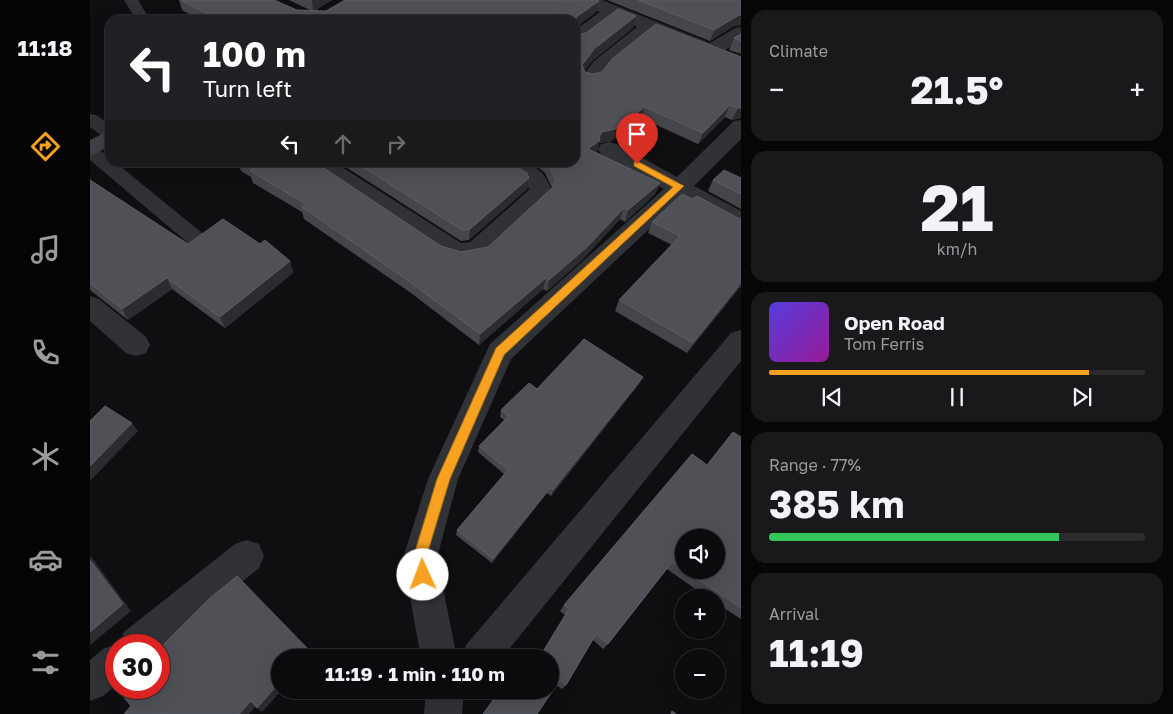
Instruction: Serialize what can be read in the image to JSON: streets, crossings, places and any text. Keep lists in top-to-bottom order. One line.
{"page":{"tabs":"11:18","tile":["Climate",["21","km/h"],["Range · 77%","385 km"],["Arrival","11:19"]],"turn":["100 m","Turn left"],"heat":["−","21.5°","+"],"song":["Open Road","Tom Ferris"],"map_buttons":["+","−"],"limit":"30","trip":"11:19 · 1 min · 110 m"}}
